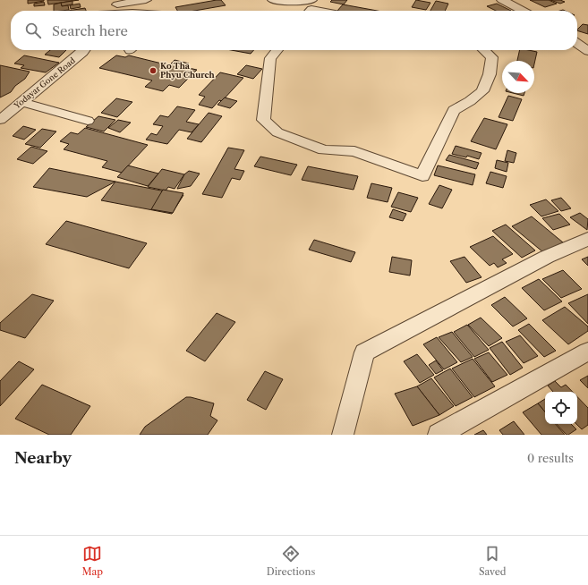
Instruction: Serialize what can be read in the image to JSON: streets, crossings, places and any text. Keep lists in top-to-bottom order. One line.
{"streets":{"street":["Yodayar Gone Road"]},"places":["Ko Tha Phyu Church"],"north":"bottom right","page":{"search":"Search here","heading":["Nearby","0 results"],"nav":["Map","Directions","Saved"]}}
